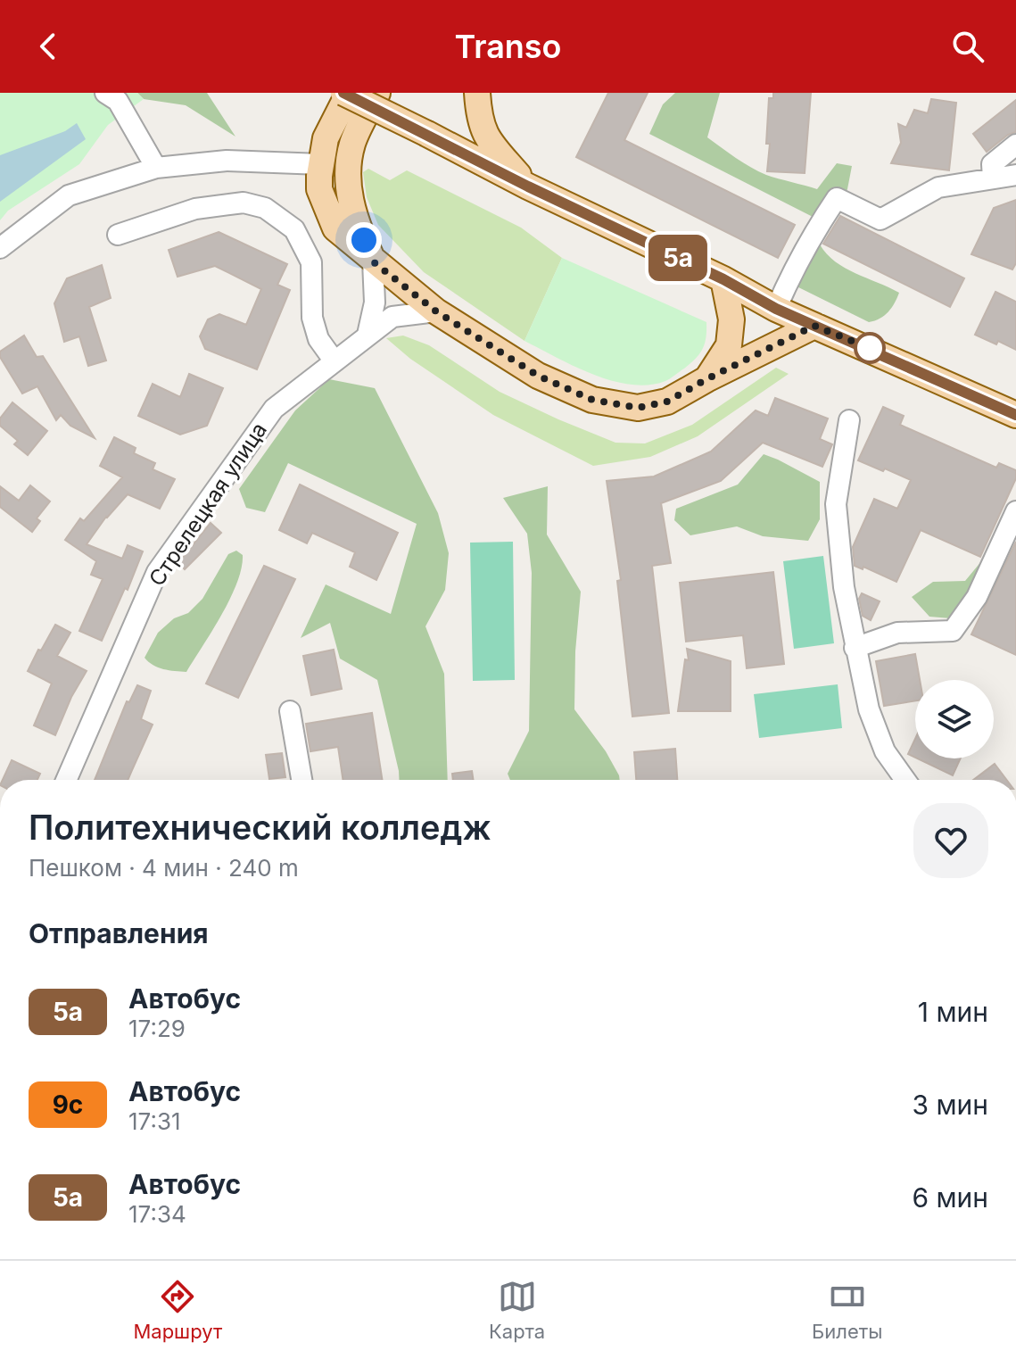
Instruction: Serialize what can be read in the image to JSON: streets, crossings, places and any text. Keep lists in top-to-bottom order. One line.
{"streets":{"street":["Стрелецкая улица"]},"lines":["bus line 5а"],"page":{"header":"Transo","on_map":"5а","heading":[["Политехнический колледж","Пешком · 4 мин · 240 m"],"Отправления"],"list":[{"mark":"5а","name":"Автобус","note":"17:29","value":"1 мин"},{"mark":"9с","name":"Автобус","note":"17:31","value":"3 мин"},{"mark":"5а","name":"Автобус","note":"17:34","value":"6 мин"}],"tabs":["Маршрут","Карта","Билеты"]}}
